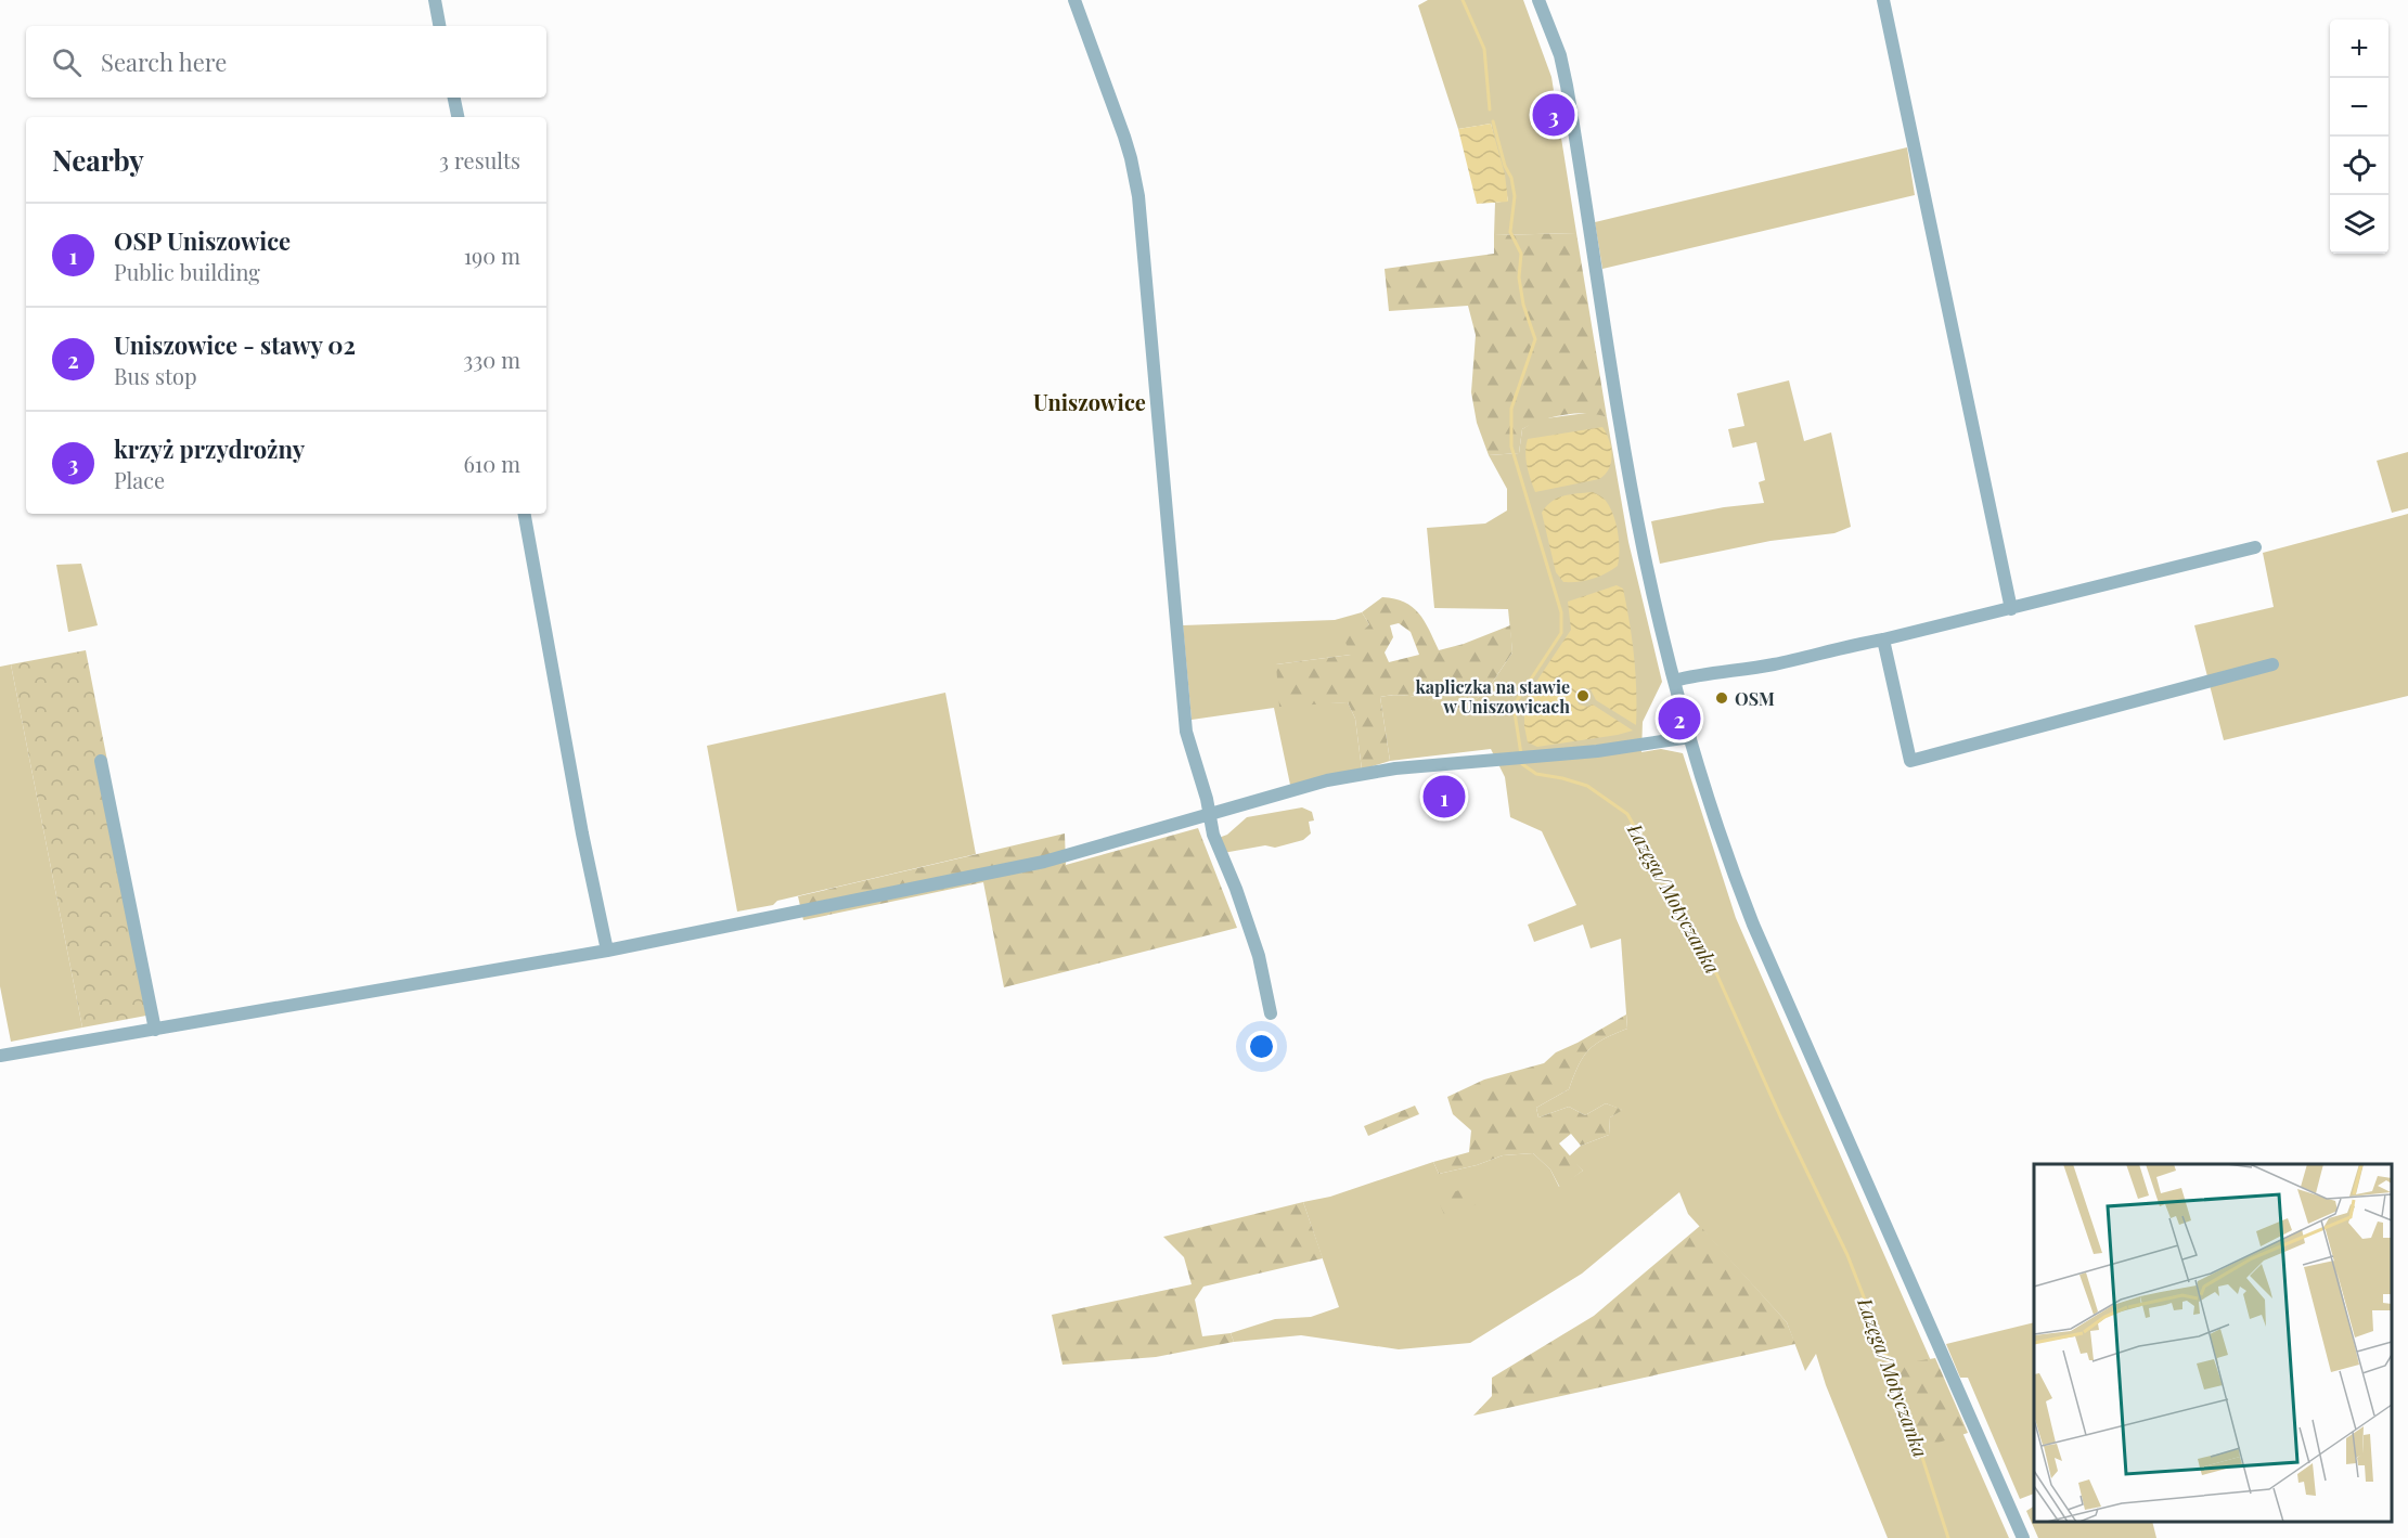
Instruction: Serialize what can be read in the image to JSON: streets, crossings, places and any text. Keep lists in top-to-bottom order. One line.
{"districts":["Uniszowice"],"water":["Łazęga/Motyczanka"],"places":["kapliczka na stawie w Uniszowicach","OSM"],"page":{"map_buttons":["+","−"],"search":"Search here","pins":["3","2","1"],"heading":["Nearby","3 results"],"list":[{"mark":"1","name":"OSP Uniszowice","note":"Public building","value":"190 m"},{"mark":"2","name":"Uniszowice - stawy 02","note":"Bus stop","value":"330 m"},{"mark":"3","name":"krzyż przydrożny","note":"Place","value":"610 m"}]}}
